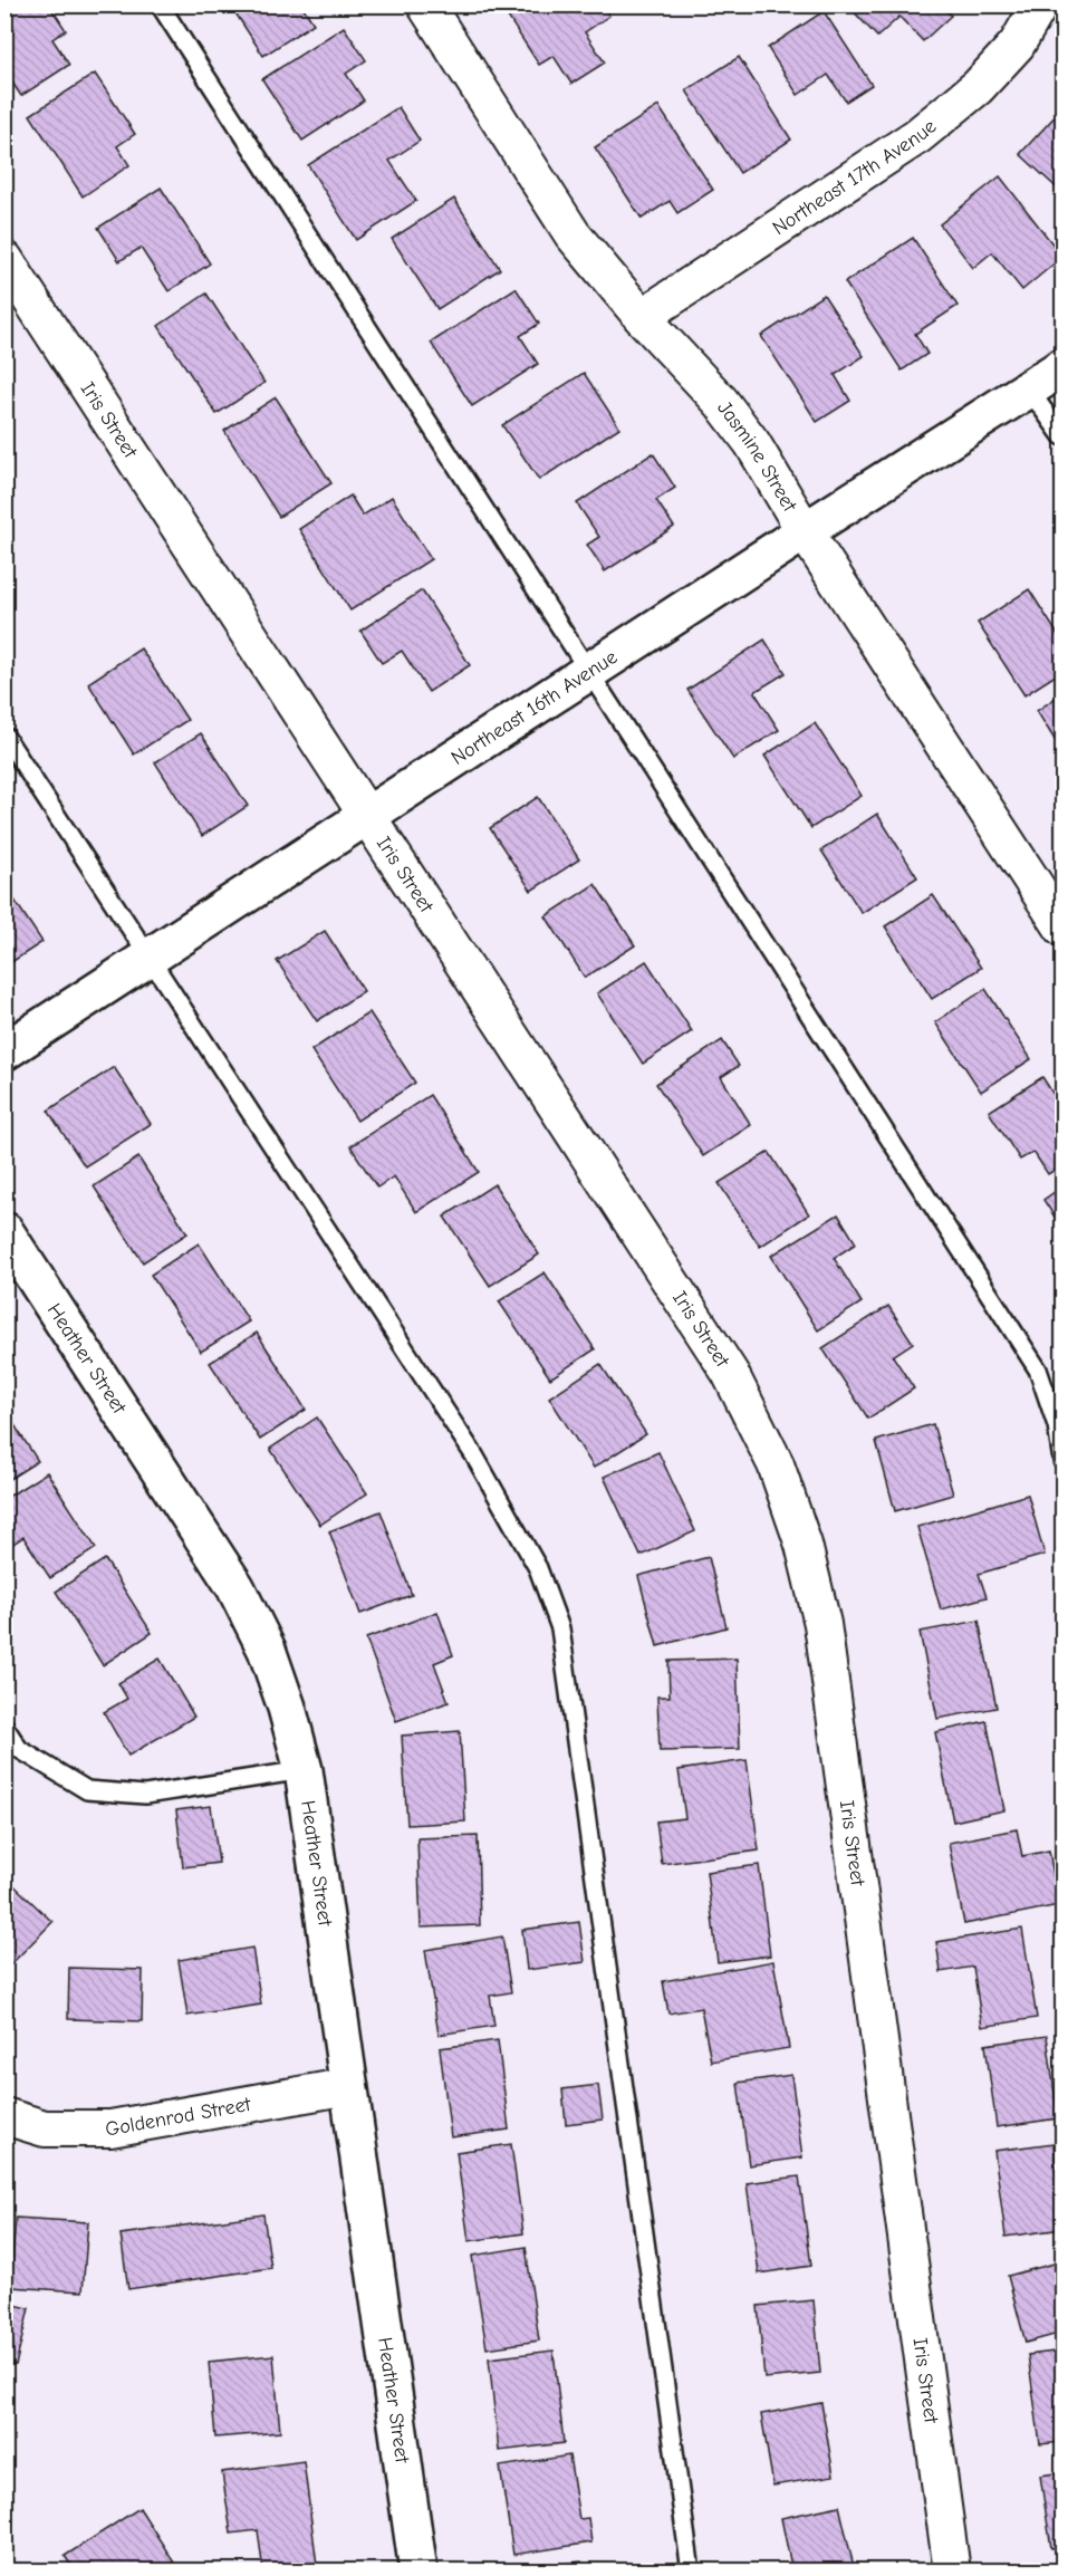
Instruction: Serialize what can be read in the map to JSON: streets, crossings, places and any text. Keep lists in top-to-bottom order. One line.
{"streets":{"street":["Northeast 17th Avenue","Iris Street","Jasmine Street","Northeast 16th Avenue","Heather Street","Goldenrod Street"]},"crossings":[["Northeast 17th Avenue","Jasmine Street"],["Iris Street","Northeast 16th Avenue"],["Jasmine Street","Northeast 16th Avenue"],["Heather Street","Goldenrod Street"]]}
